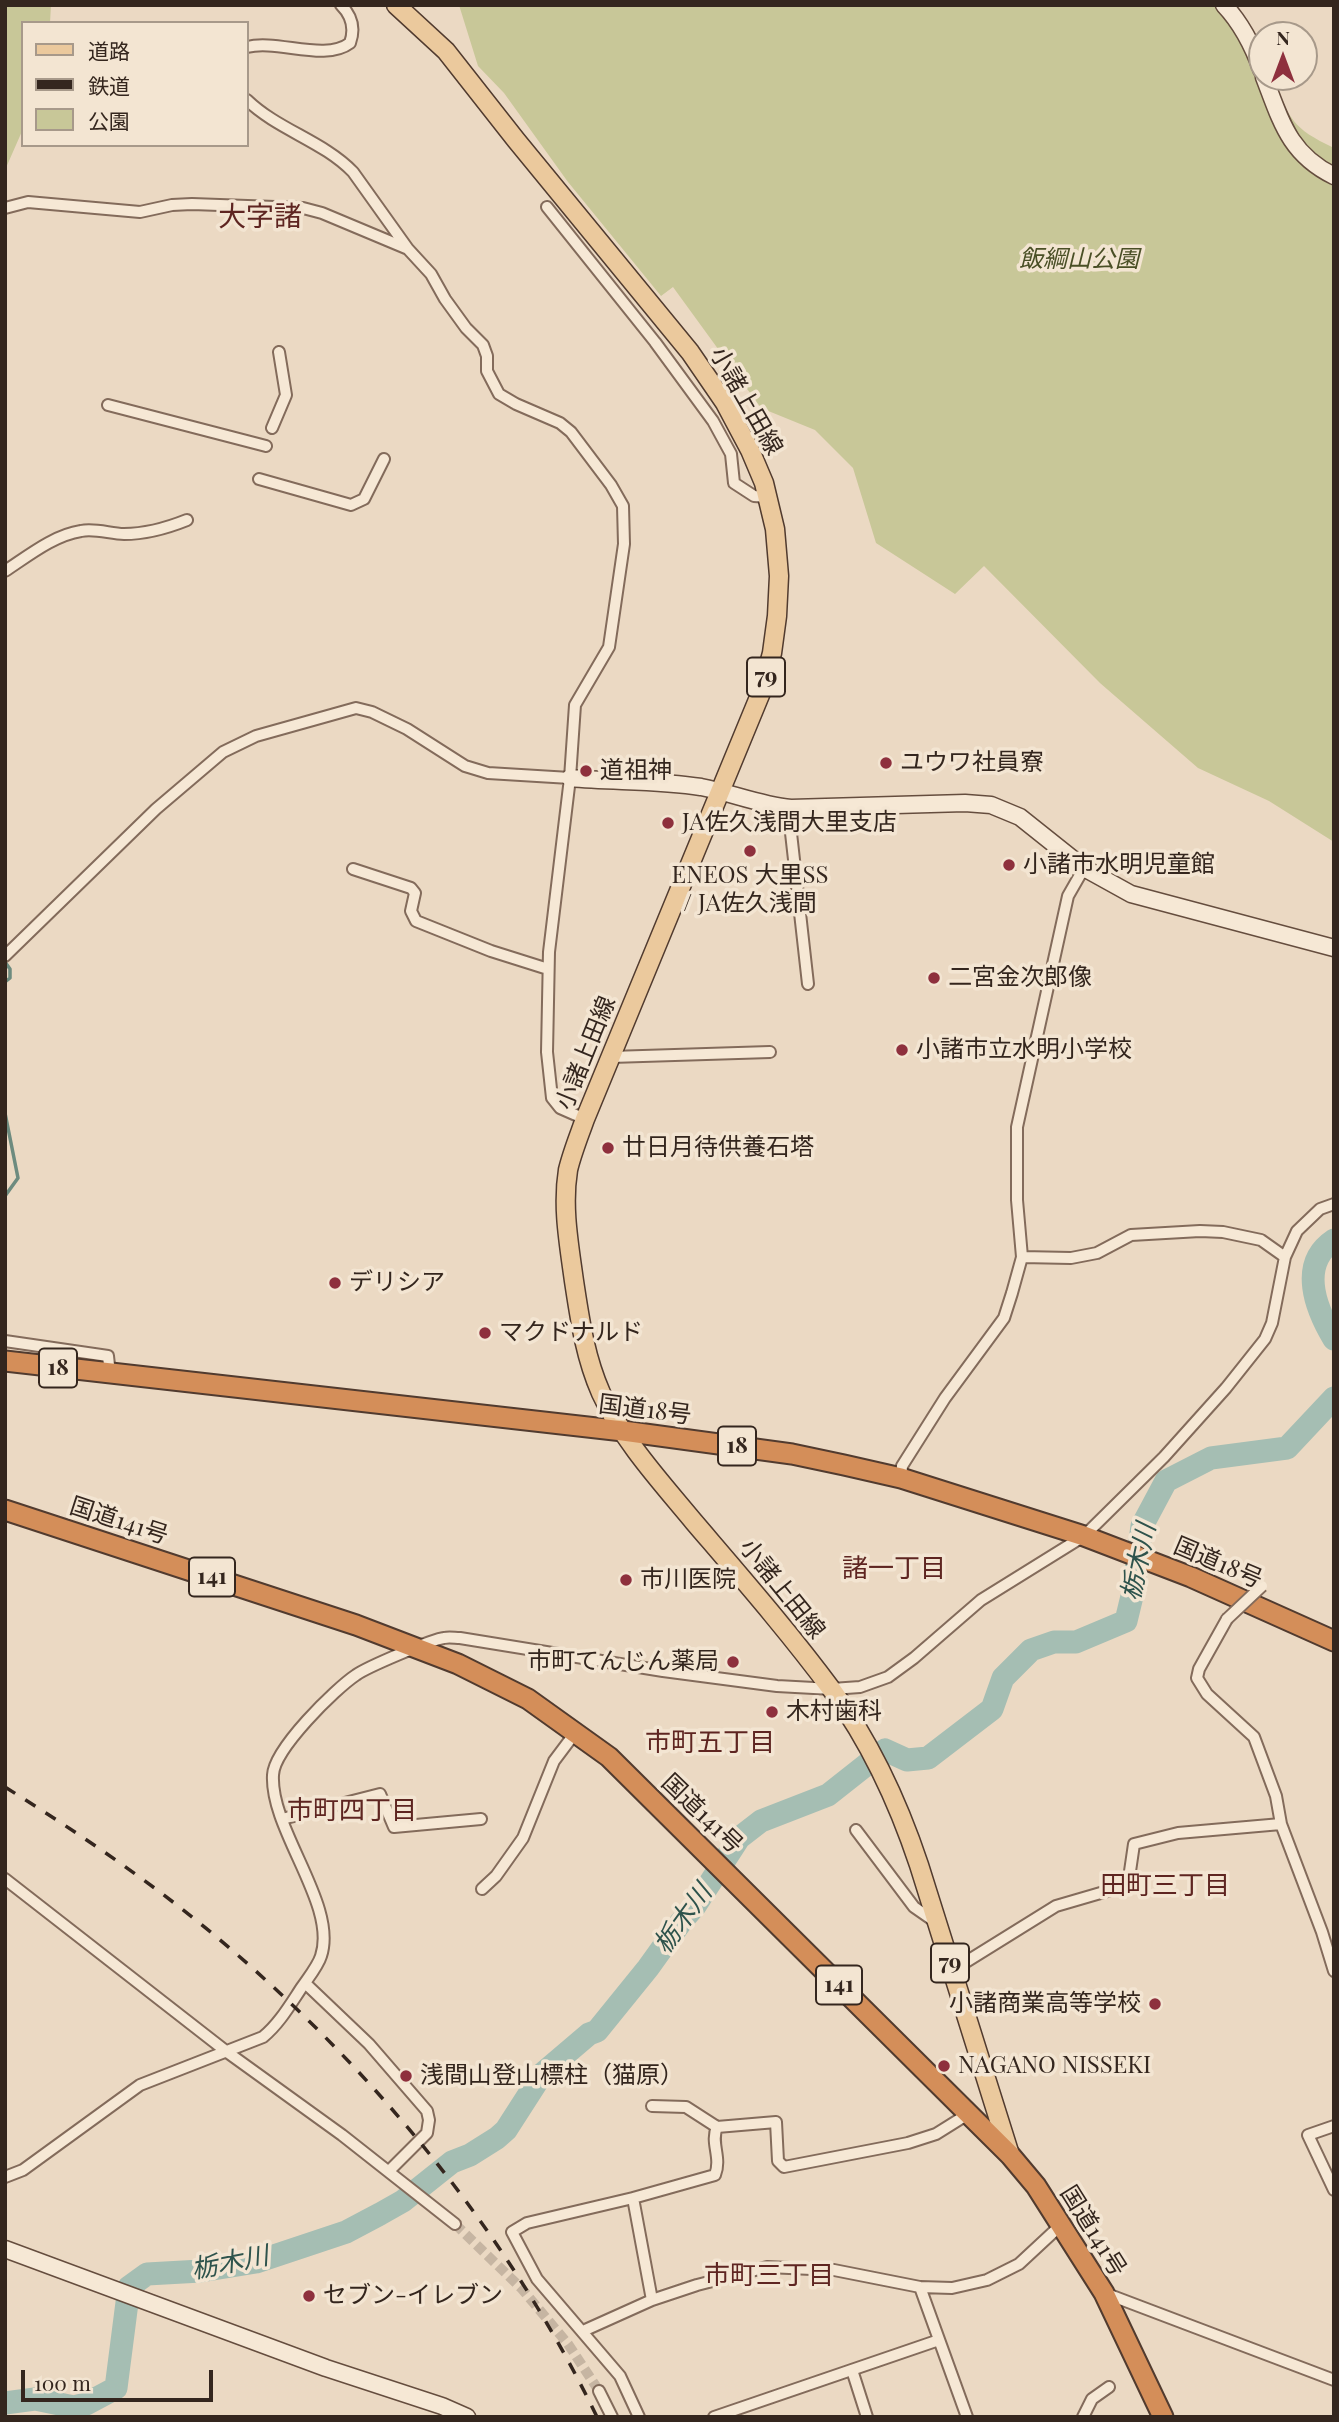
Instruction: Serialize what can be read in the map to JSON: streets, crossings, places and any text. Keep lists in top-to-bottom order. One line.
{"streets":{"highway":["18","国道18号","国道141号","141"],"main road":["小諸上田線","79"]},"crossings":[["小諸上田線","国道18号"],["小諸上田線","国道141号"]],"districts":["大字諸","諸一丁目","市町五丁目","市町四丁目","田町三丁目","市町三丁目"],"water":["栃木川"],"parks":["飯綱山公園"],"places":["ユウワ社員寮","道祖神","JA佐久浅間大里支店","ENEOS 大里SS / JA佐久浅間","小諸市水明児童館","二宮金次郎像","小諸市立水明小学校","廿日月待供養石塔","デリシア","マクドナルド","市川医院","市町てんじん薬局","木村歯科","小諸商業高等学校","NAGANO NISSEKI","浅間山登山標柱（猫原）","セブン-イレブン"],"legend":["道路","鉄道","公園"],"scale_bar":"100 m","north":"top"}
